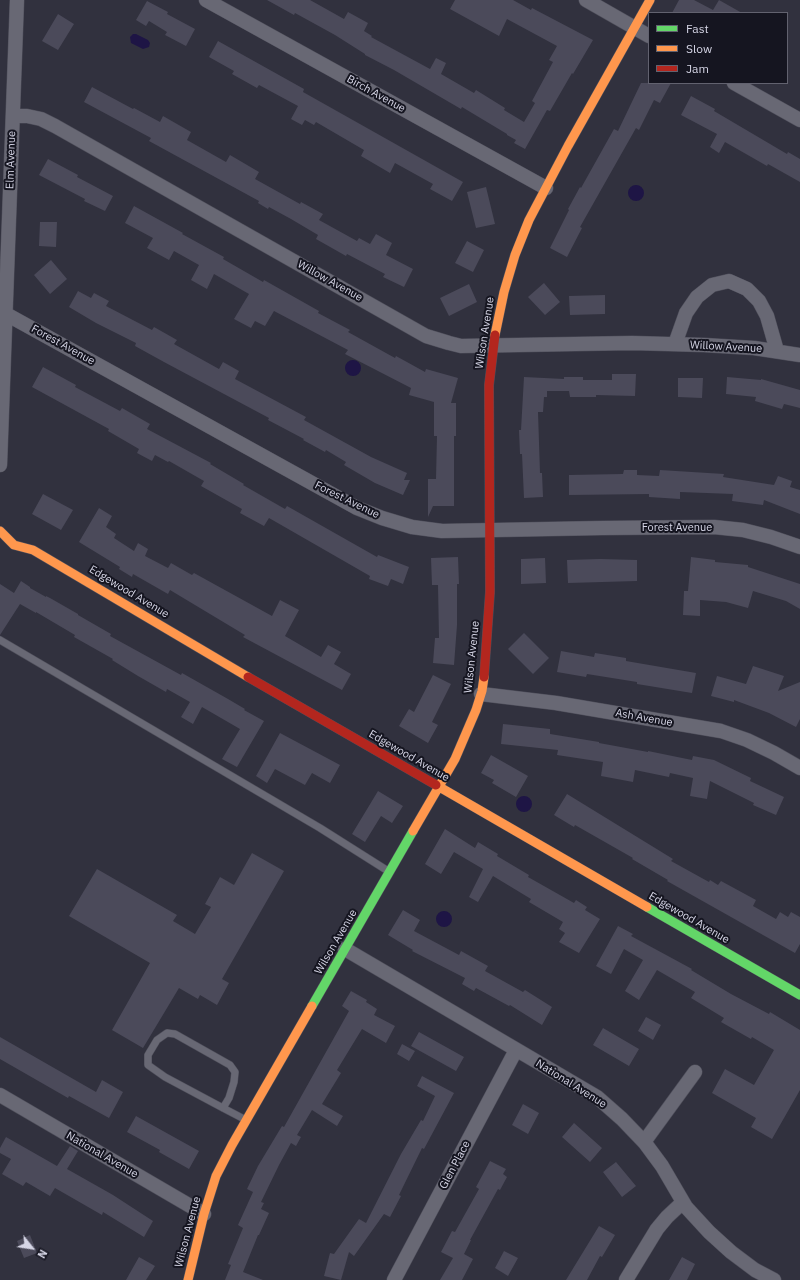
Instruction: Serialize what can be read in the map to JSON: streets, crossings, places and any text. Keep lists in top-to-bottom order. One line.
{"streets":{"street":["Birch Avenue","Elm Avenue","Willow Avenue","Wilson Avenue","Forest Avenue","Edgewood Avenue","Ash Avenue","National Avenue","Glen Place"]},"crossings":[["Birch Avenue","Wilson Avenue"],["Elm Avenue","Willow Avenue"],["Elm Avenue","Forest Avenue"],["Willow Avenue","Wilson Avenue"],["Wilson Avenue","Forest Avenue"],["Wilson Avenue","Edgewood Avenue"],["Wilson Avenue","Ash Avenue"],["Wilson Avenue","National Avenue"],["National Avenue","Glen Place"]],"legend":["Fast","Slow","Jam"],"north":"bottom right"}
